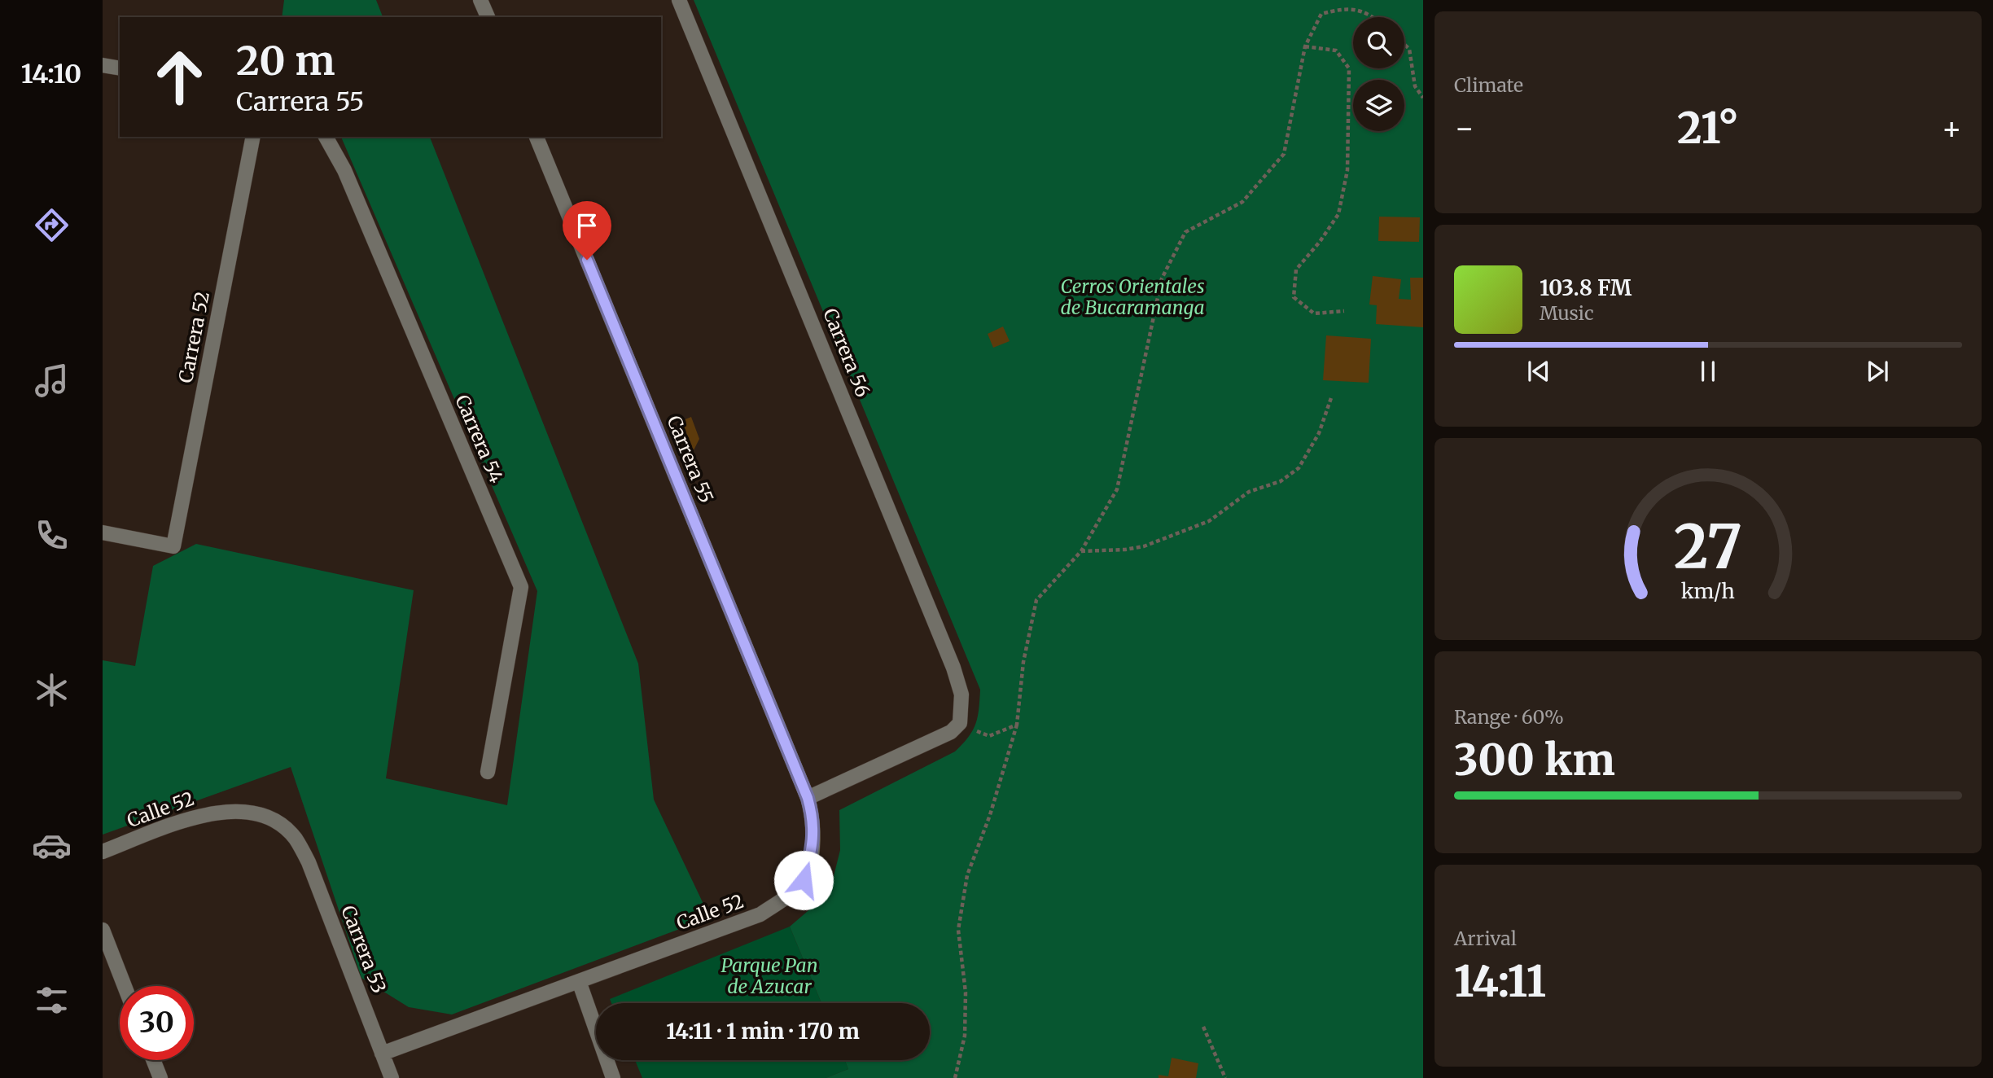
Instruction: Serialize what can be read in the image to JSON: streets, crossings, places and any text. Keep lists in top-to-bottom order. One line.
{"streets":{"street":["Carrera 52","Carrera 56","Carrera 54","Carrera 55","Calle 52","Carrera 53"]},"crossings":[["Carrera 55","Calle 52"],["Calle 52","Carrera 53"]],"parks":["Cerros Orientales de Bucaramanga","Parque Pan de Azucar"],"page":{"tabs":"14:10","tile":["Climate",["Range · 60%","300 km"],["Arrival","14:11"]],"turn":["20 m","Carrera 55"],"heat":["−","21°","+"],"song":["103.8 FM","Music"],"limit":"30","trip":"14:11 · 1 min · 170 m","gauge":["27","km/h"]}}
